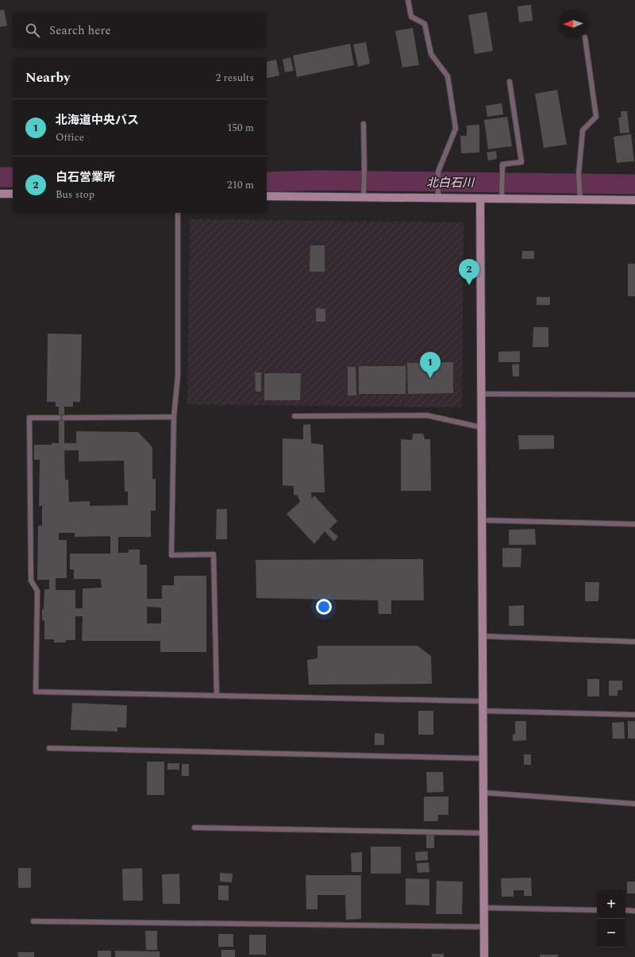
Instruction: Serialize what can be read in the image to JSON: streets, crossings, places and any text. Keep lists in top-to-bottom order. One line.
{"water":["北白石川"],"north":"left","page":{"search":"Search here","heading":["Nearby","2 results"],"list":[{"mark":"1","name":"北海道中央バス","note":"Office","value":"150 m"},{"mark":"2","name":"白石営業所","note":"Bus stop","value":"210 m"}],"pins":["2","1"],"map_buttons":["+","−"]}}
